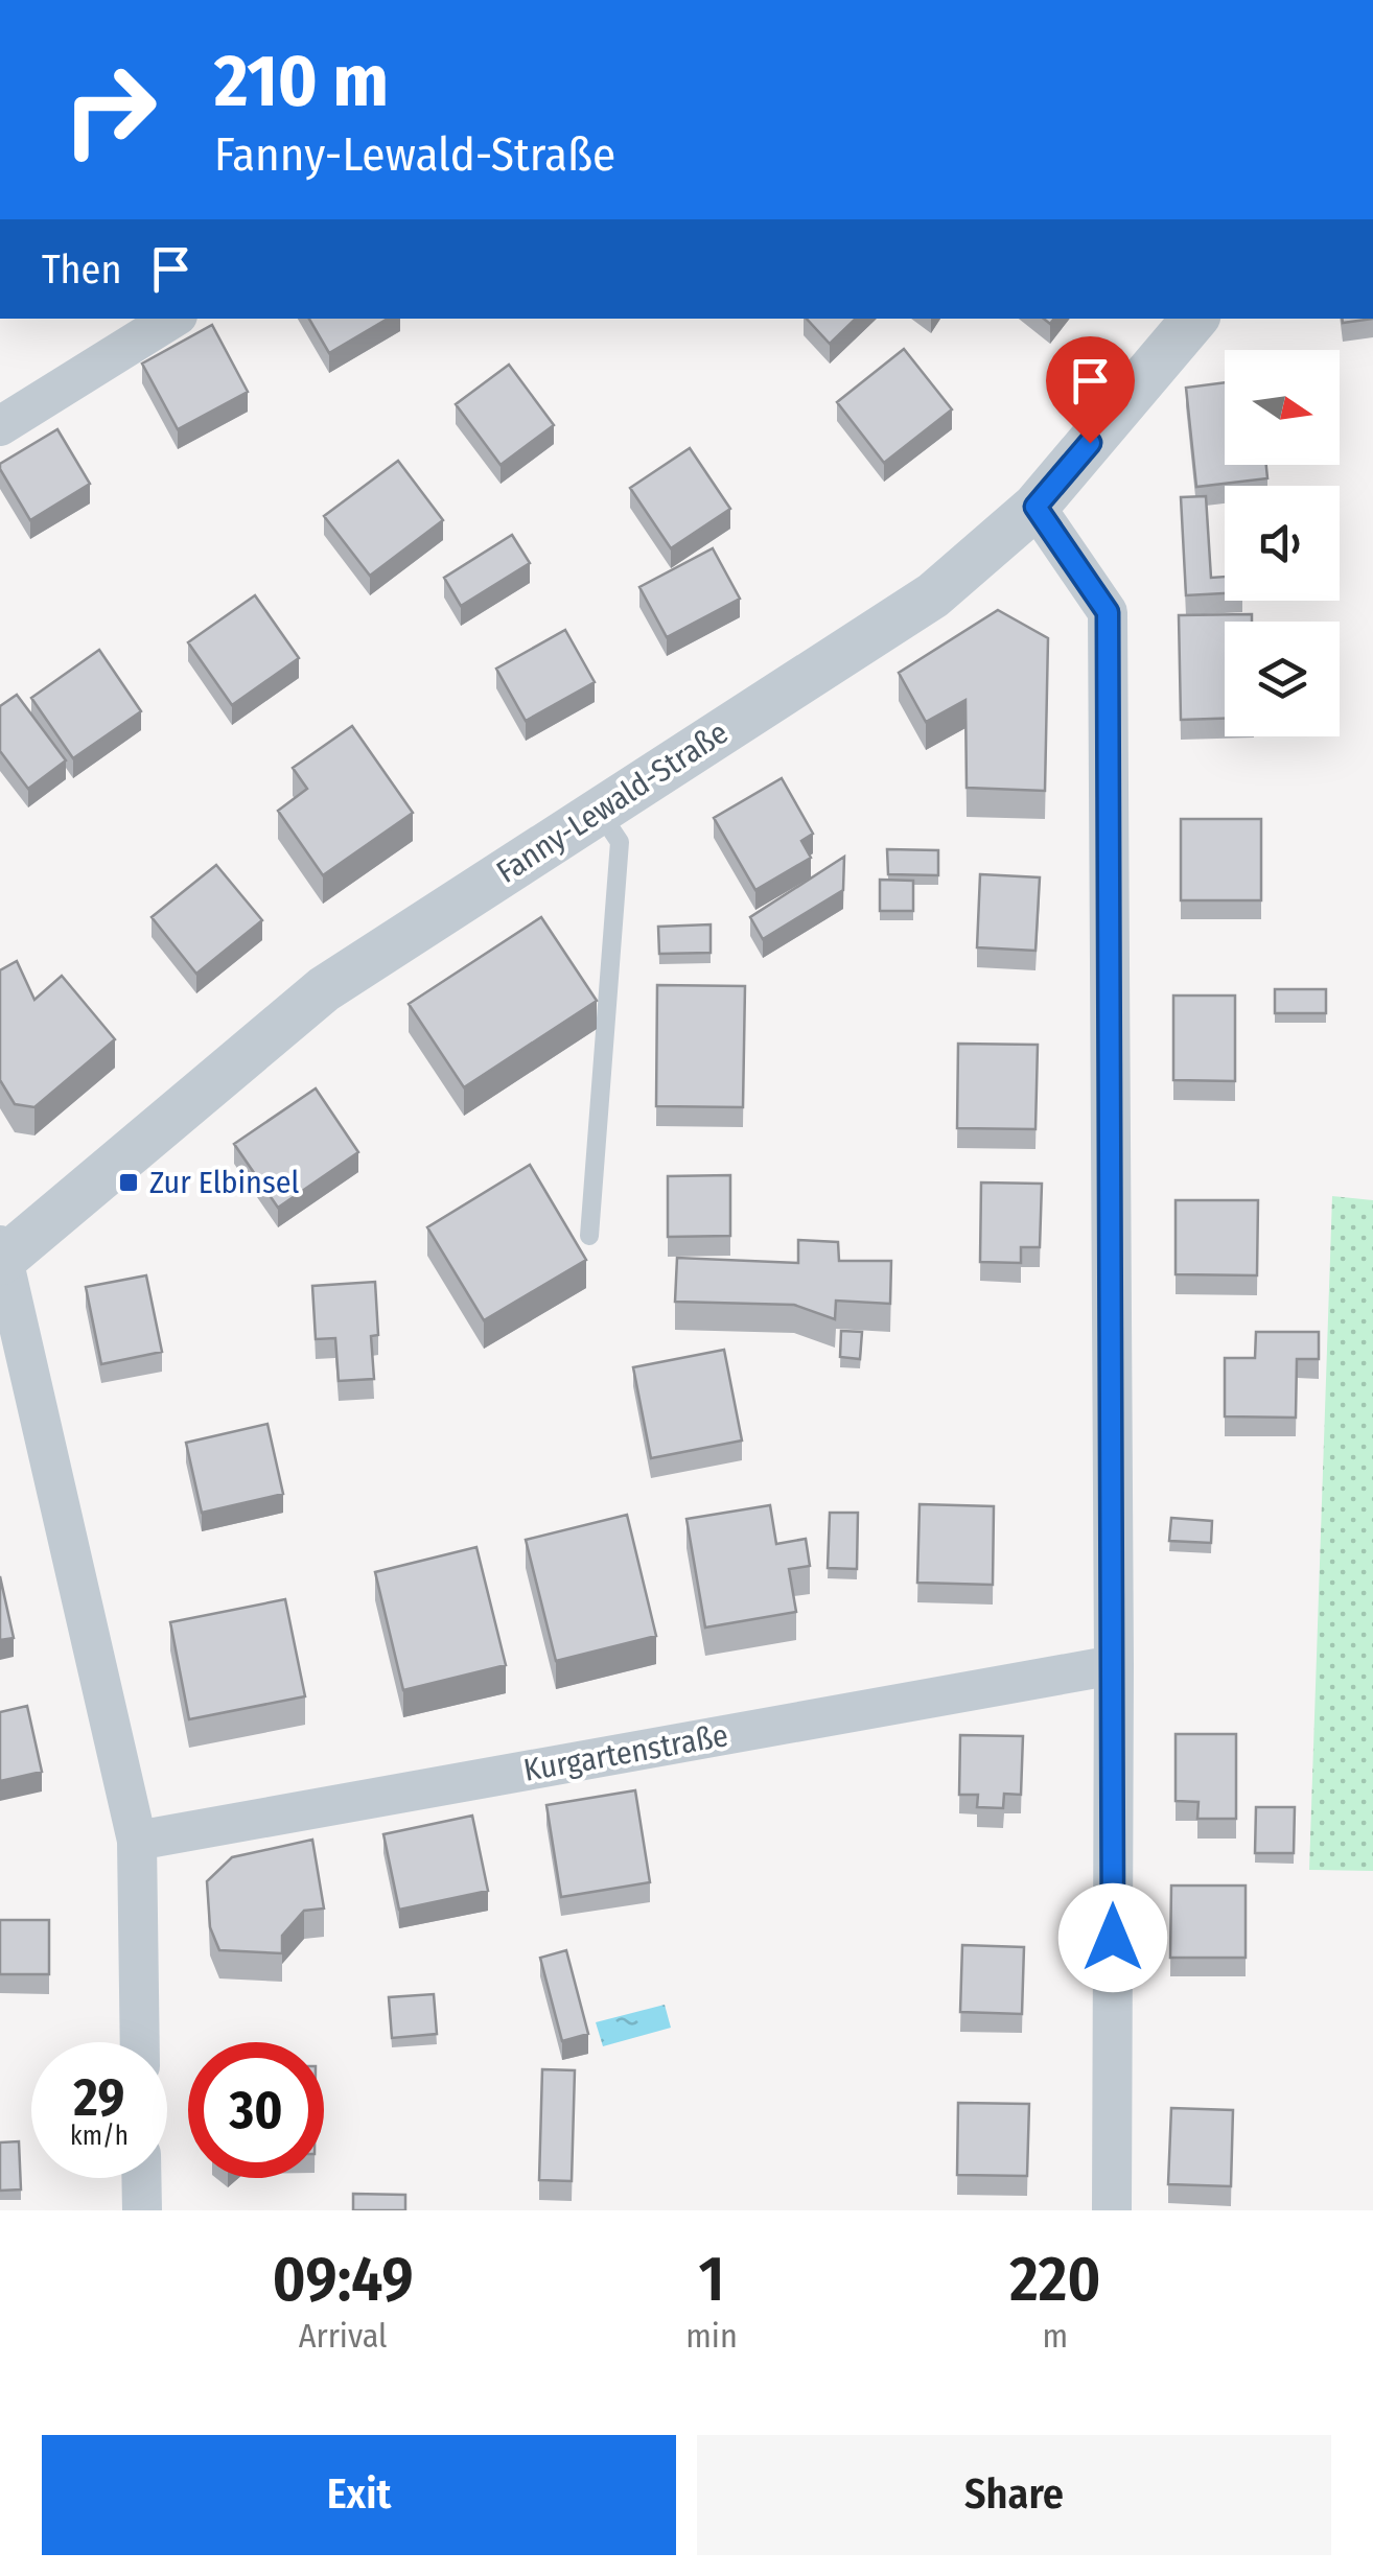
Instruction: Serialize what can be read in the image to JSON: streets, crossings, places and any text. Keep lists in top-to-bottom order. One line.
{"streets":{"street":["Fanny-Lewald-Straße","Kurgartenstraße"]},"places":{"transit":["Zur Elbinsel"]},"north":"right","page":{"turn":["210 m","Fanny-Lewald-Straße"],"then":"Then","speed":"29 km/h","limit":"30","eta":["09:49","Arrival","1","min","220","m"],"buttons":["Exit","Share"]}}
